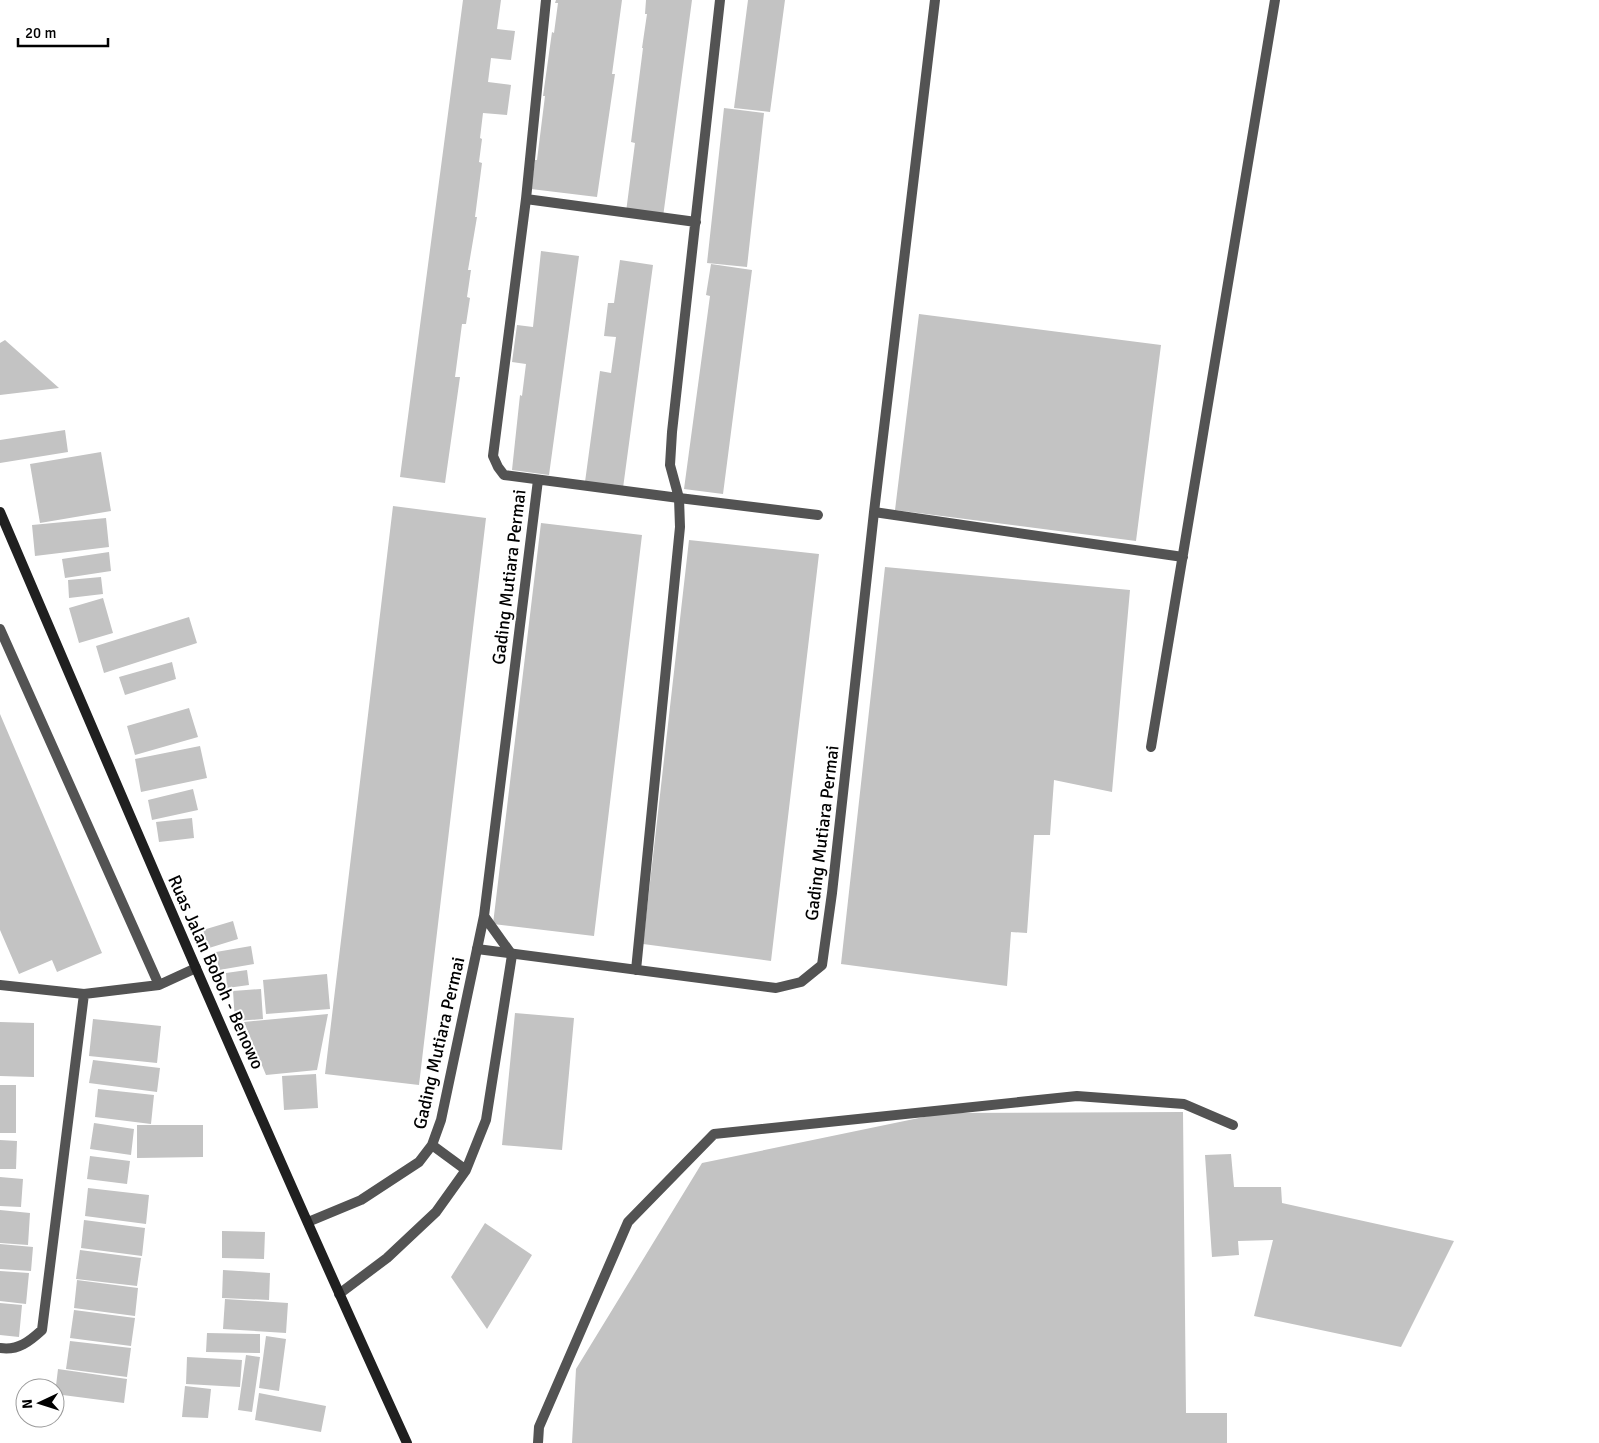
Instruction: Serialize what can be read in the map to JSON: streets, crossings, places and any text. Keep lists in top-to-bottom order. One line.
{"streets":{"main road":["Ruas Jalan Boboh - Benowo"],"street":["Gading Mutiara Permai"]},"crossings":[["Gading Mutiara Permai","Ruas Jalan Boboh - Benowo"]],"scale_bar":"20 m","north":"left"}
